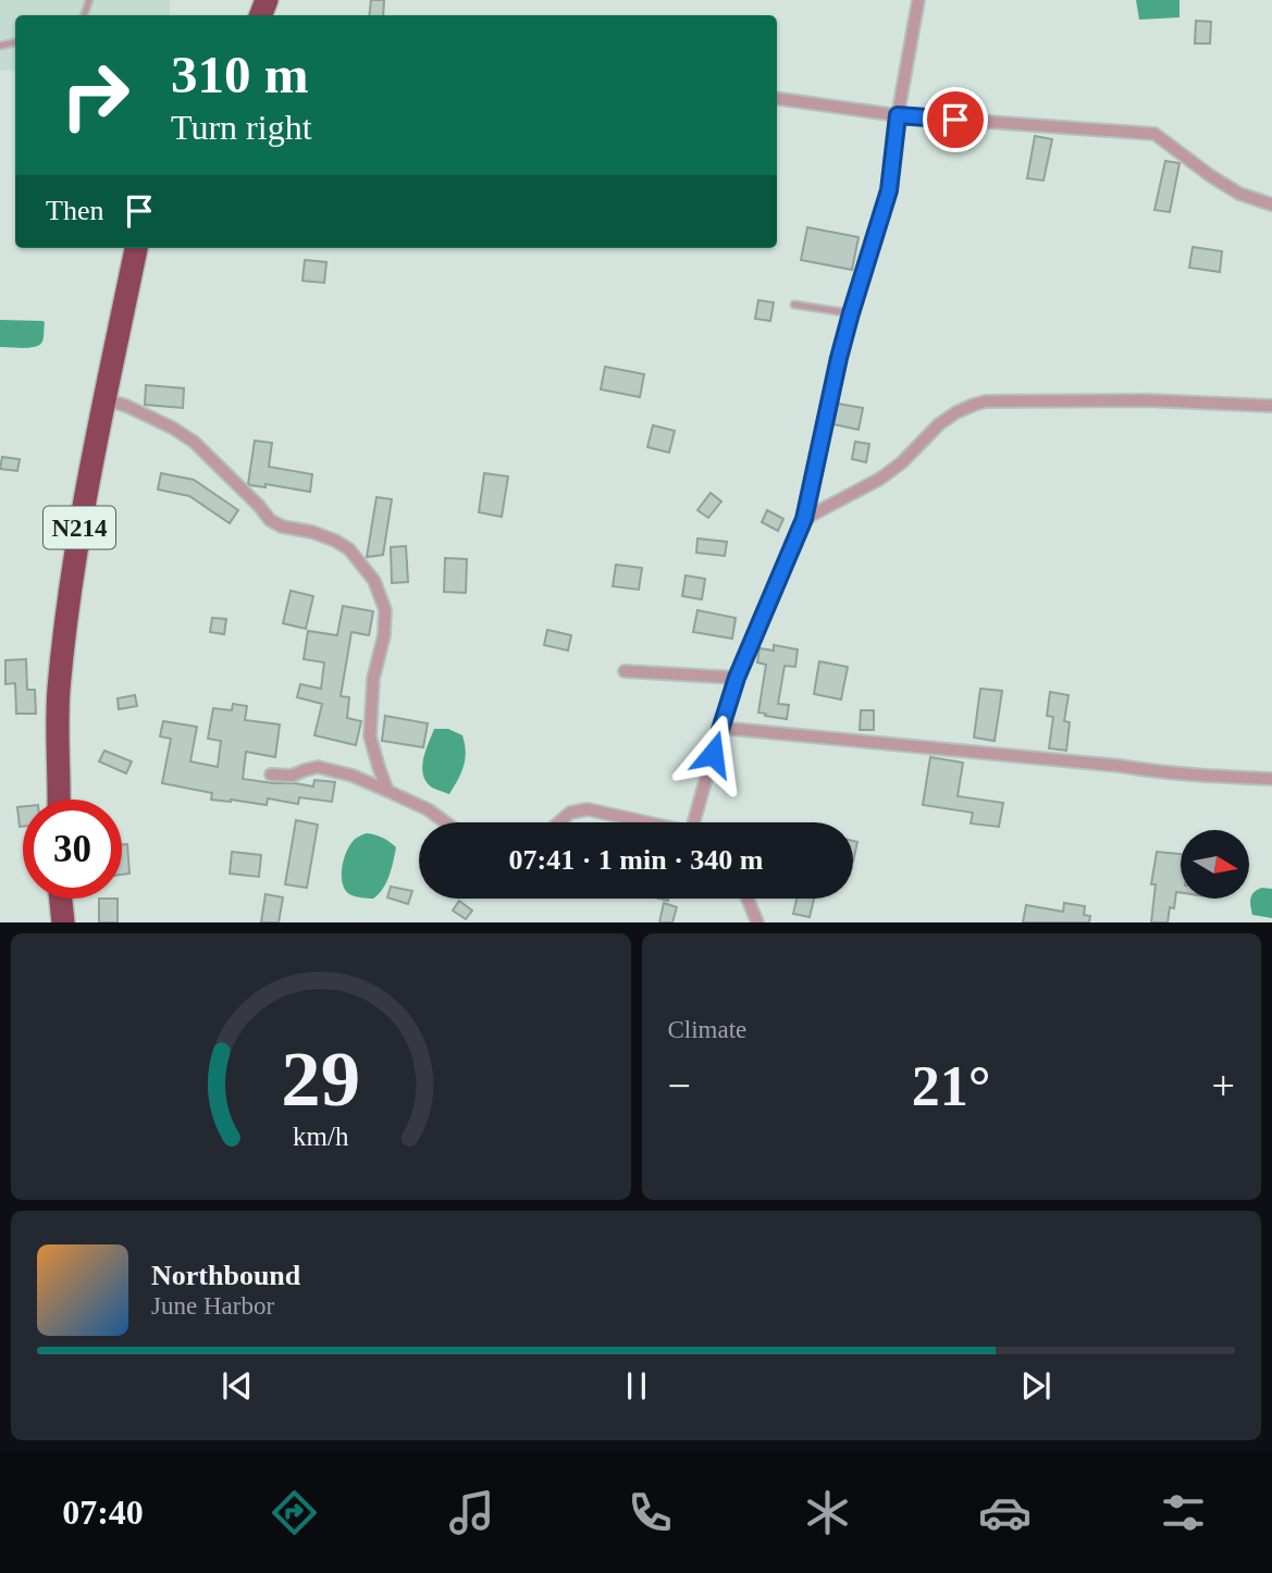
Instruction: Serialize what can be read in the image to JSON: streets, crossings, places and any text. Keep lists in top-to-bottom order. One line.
{"streets":{"highway":["N214"]},"north":"right","page":{"turn":["310 m","Turn right"],"then":"Then","limit":"30","trip":"07:41 · 1 min · 340 m","tile":"Climate","heat":["−","21°","+"],"song":["Northbound","June Harbor"],"tabs":"07:40","gauge":["29","km/h"]}}
